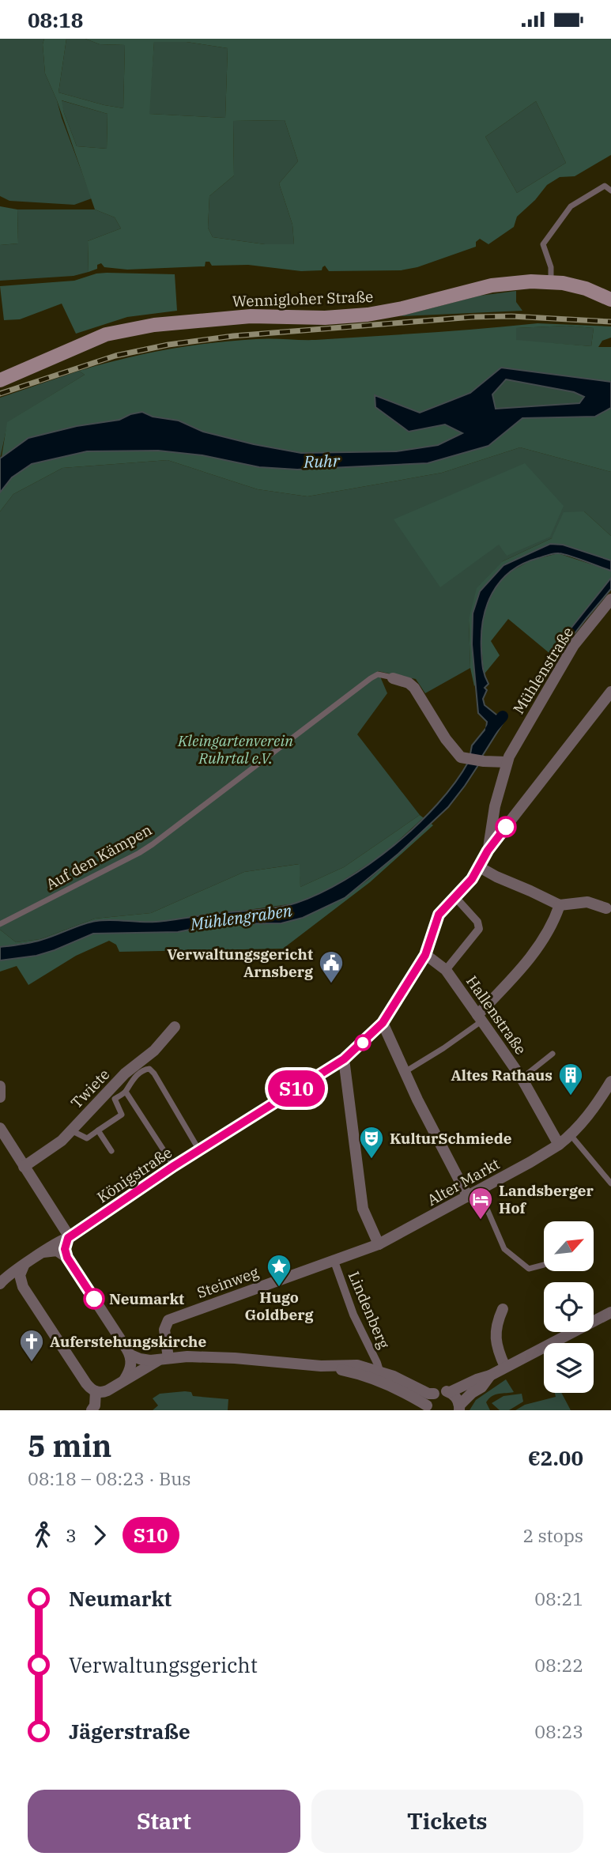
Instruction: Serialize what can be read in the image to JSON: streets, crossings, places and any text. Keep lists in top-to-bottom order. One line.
{"streets":{"main road":["Wennigloher Straße"],"street":["Mühlenstraße","Hallenstraße","Twiete","Königstraße","Alter Markt","Steinweg","Lindenberg"],"lane":["Auf den Kämpen"]},"crossings":[["Mühlenstraße","Königstraße"],["Hallenstraße","Königstraße"],["Hallenstraße","Alter Markt"],["Alter Markt","Steinweg"],["Alter Markt","Lindenberg"],["Steinweg","Lindenberg"]],"water":["Ruhr","Mühlengraben"],"parks":["Kleingartenverein Ruhrtal e.V."],"places":{"public building":["Verwaltungsgericht Arnsberg"],"building":["Altes Rathaus"],"theatre":["KulturSchmiede"],"hotel":["Landsberger Hof"],"place":["Hugo Goldberg"],"other":["Neumarkt"],"church":["Auferstehungskirche"]},"lines":["bus line S10"],"north":"top right","page":{"status":"08:18","on_map":"S10","heading":["5 min","08:18 – 08:23 · Bus","€2.00"],"legs":["3","S10","2 stops"],"list":[{"name":"Neumarkt","value":"08:21"},{"name":"Verwaltungsgericht","value":"08:22"},{"name":"Jägerstraße","value":"08:23"}],"buttons":["Start","Tickets"]}}
